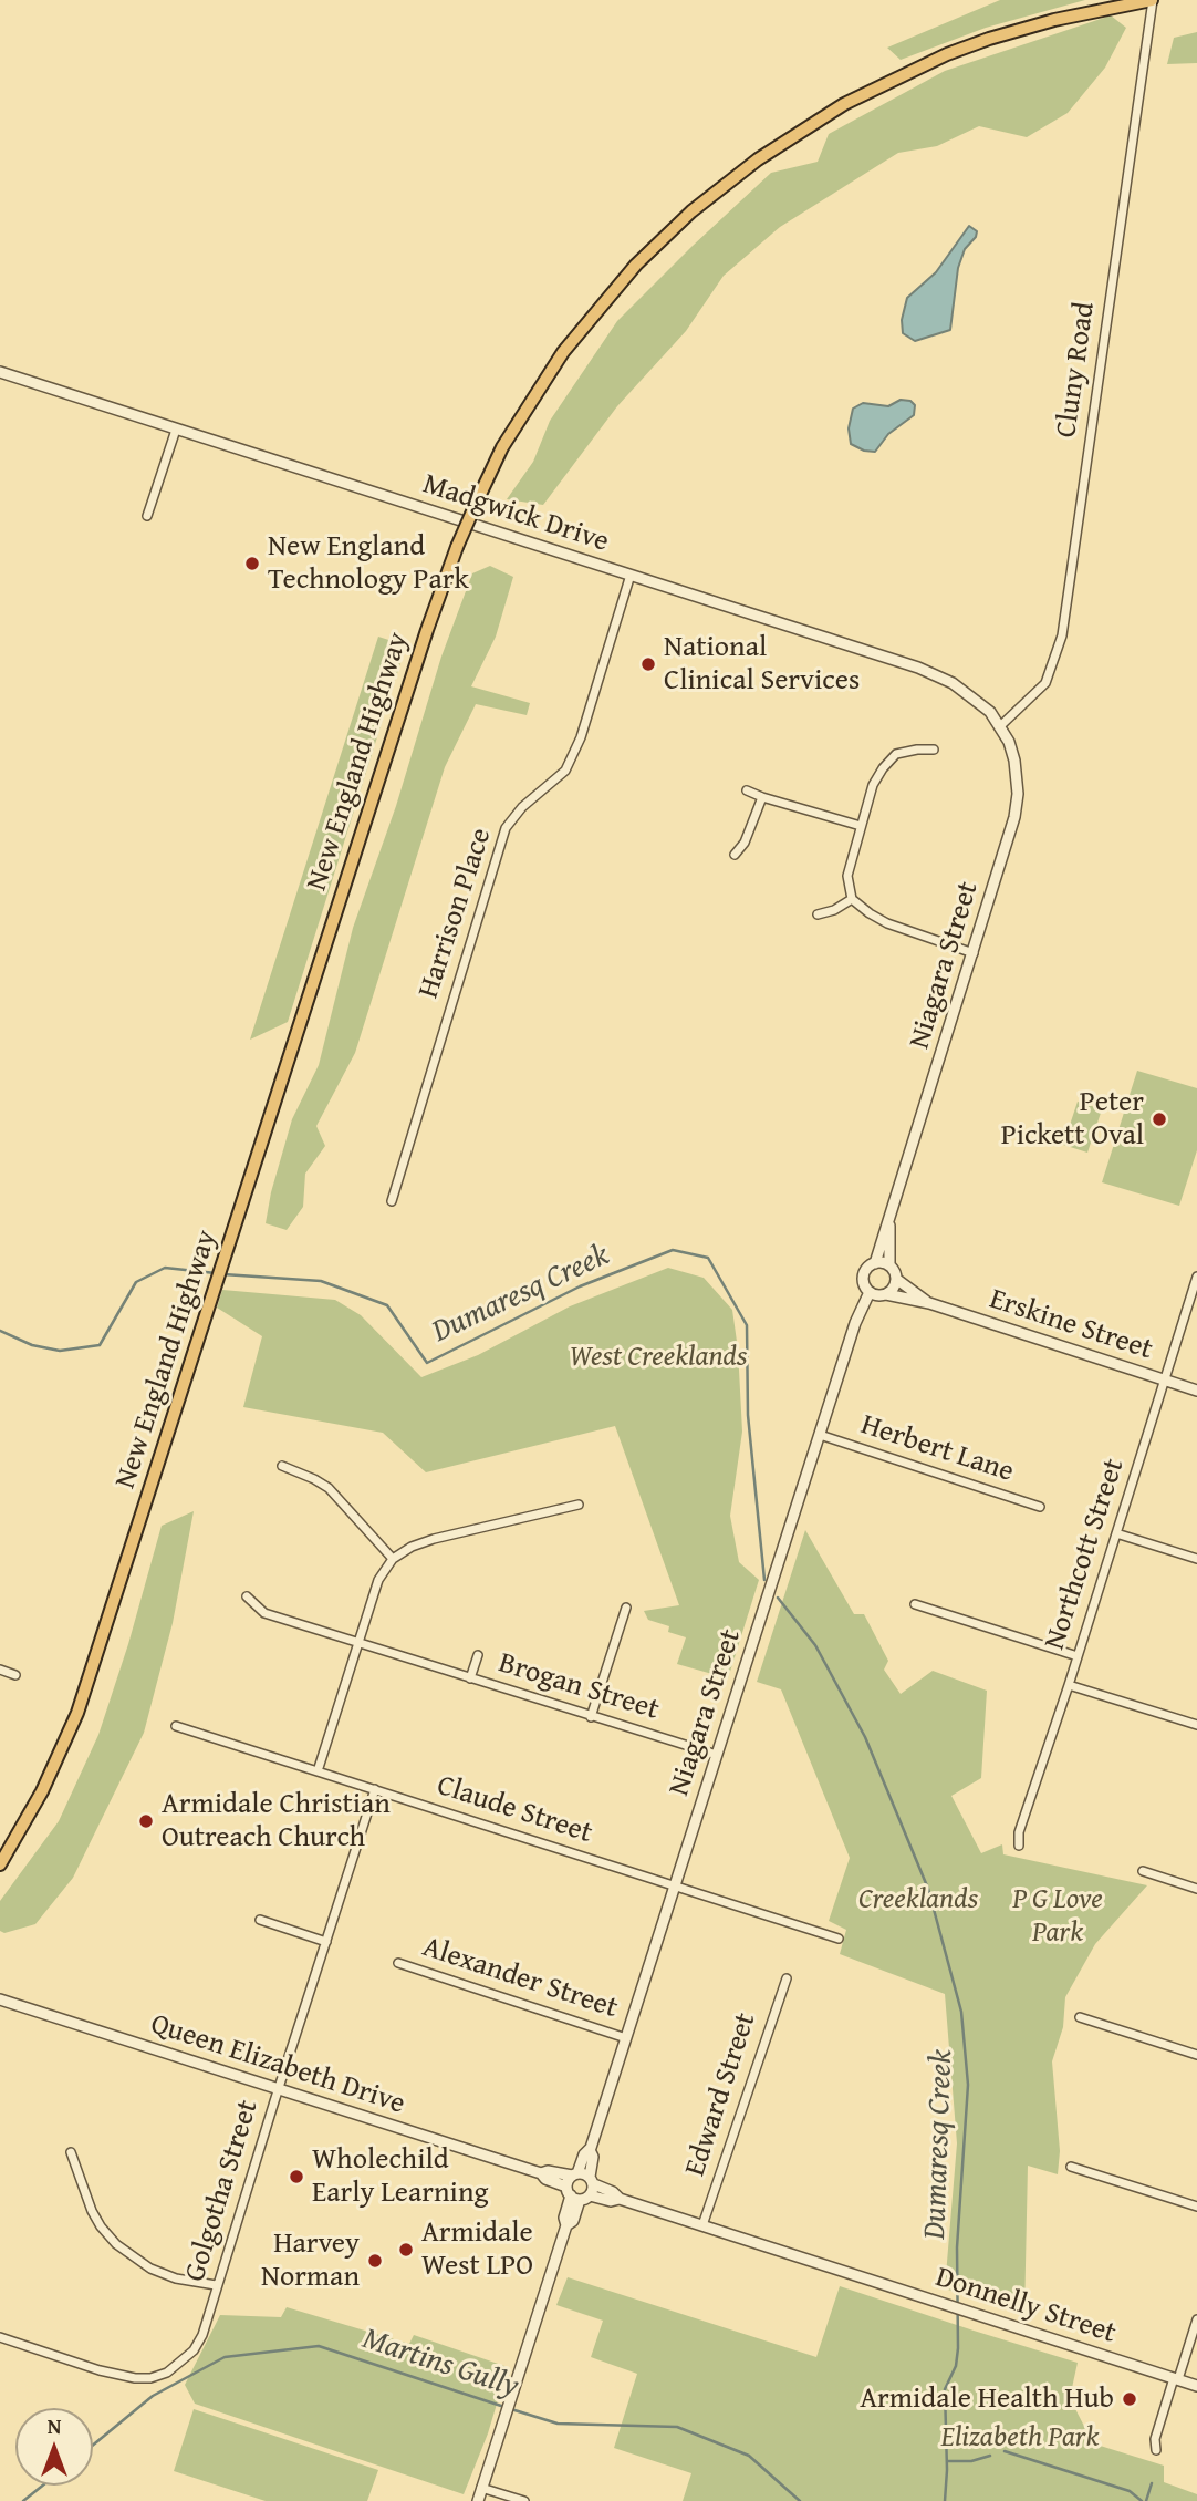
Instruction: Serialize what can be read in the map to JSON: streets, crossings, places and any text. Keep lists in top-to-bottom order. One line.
{"streets":{"highway":["New England Highway"],"street":["Cluny Road","Madgwick Drive","Harrison Place","Niagara Street","Erskine Street","Herbert Lane","Northcott Street","Brogan Street","Claude Street","Alexander Street","Queen Elizabeth Drive","Edward Street","Golgotha Street","Donnelly Street"]},"crossings":[["Cluny Road","Madgwick Drive"],["Cluny Road","New England Highway"],["Cluny Road","Niagara Street"],["Madgwick Drive","Harrison Place"],["Madgwick Drive","Niagara Street"],["Niagara Street","Erskine Street"],["Niagara Street","Herbert Lane"],["Niagara Street","Brogan Street"],["Niagara Street","Claude Street"],["Niagara Street","Alexander Street"],["Niagara Street","Queen Elizabeth Drive"],["Niagara Street","Donnelly Street"],["Erskine Street","Northcott Street"],["Claude Street","Golgotha Street"],["Queen Elizabeth Drive","Golgotha Street"],["Queen Elizabeth Drive","Donnelly Street"],["Edward Street","Donnelly Street"]],"water":["Dumaresq Creek","Martins Gully"],"parks":["West Creeklands","Creeklands","P G Love Park","Elizabeth Park"],"places":["New England Technology Park","National Clinical Services","Peter Pickett Oval","Armidale Christian Outreach Church","Wholechild Early Learning","Armidale West LPO","Harvey Norman","Armidale Health Hub"],"north":"top"}
